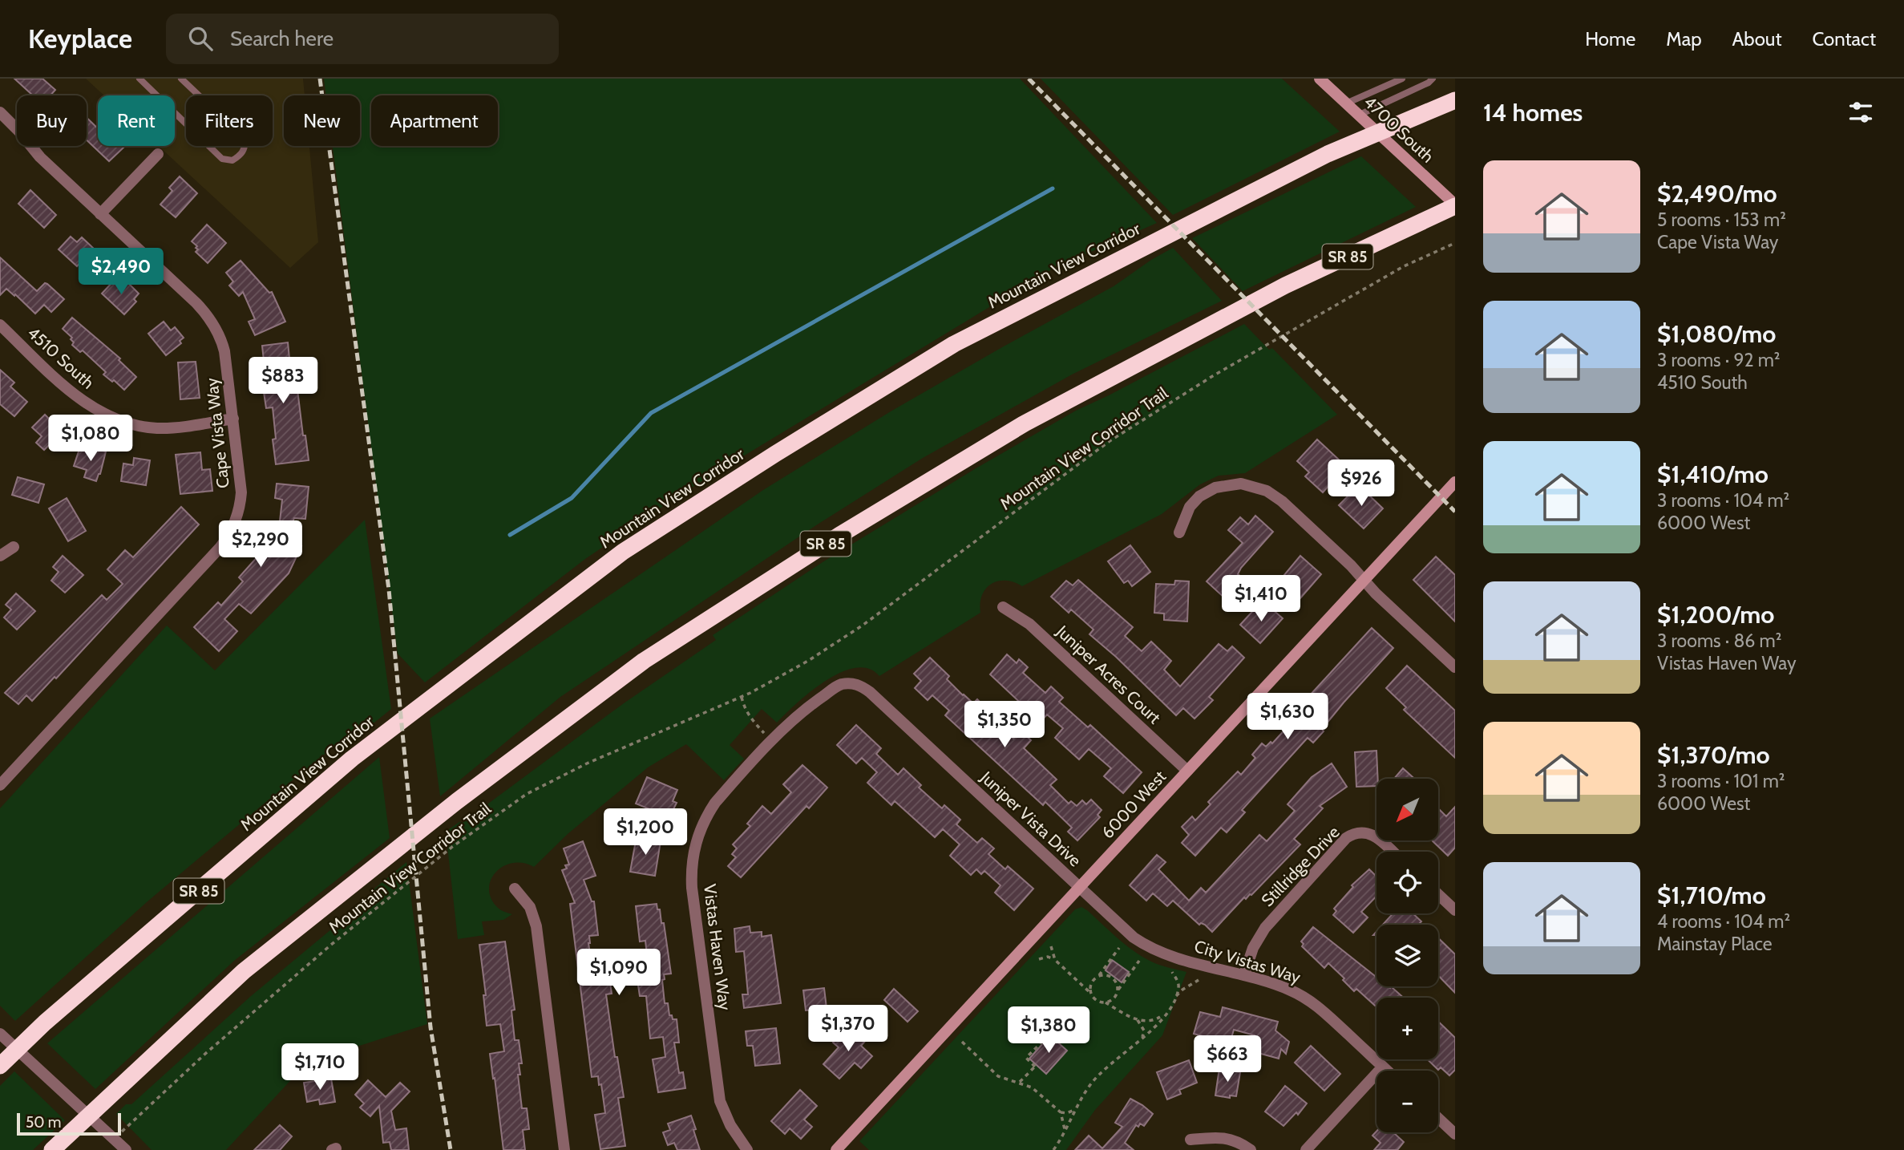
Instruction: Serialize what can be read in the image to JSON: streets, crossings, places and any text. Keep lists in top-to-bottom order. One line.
{"streets":{"highway":["SR 85","Mountain View Corridor"],"street":["4700 South","4510 South","Cape Vista Way","Juniper Acres Court","6000 West","Juniper Vista Drive","Stillridge Drive","Vistas Haven Way","City Vistas Way"],"path":["Mountain View Corridor Trail"]},"crossings":[["4700 South","SR 85"],["4510 South","Cape Vista Way"],["Juniper Acres Court","6000 West"],["6000 West","Juniper Vista Drive"],["6000 West","City Vistas Way"],["Juniper Vista Drive","Vistas Haven Way"],["Juniper Vista Drive","City Vistas Way"],["Stillridge Drive","City Vistas Way"]],"scale_bar":"50 m","north":"bottom left","page":{"header":"Keyplace","search":"Search here","nav":["Home","Map","About","Contact"],"heading":"14 homes","chip":["Buy","Rent","Filters","New","Apartment"],"list":[{"name":"$2,490/mo","note":"5 rooms · 153 m² · Cape Vista Way"},{"name":"$1,080/mo","note":"3 rooms · 92 m² · 4510 South"},{"name":"$1,410/mo","note":"3 rooms · 104 m² · 6000 West"},{"name":"$1,200/mo","note":"3 rooms · 86 m² · Vistas Haven Way"},{"name":"$1,370/mo","note":"3 rooms · 101 m² · 6000 West"},{"name":"$1,710/mo","note":"4 rooms · 104 m² · Mainstay Place"}],"price":["$2,490","$883","$1,080","$926","$2,290","$1,410","$1,630","$1,350","$1,200","$1,090","$1,370","$1,380","$663","$1,710"],"map_buttons":["+","−"],"scale":"50 m"}}
